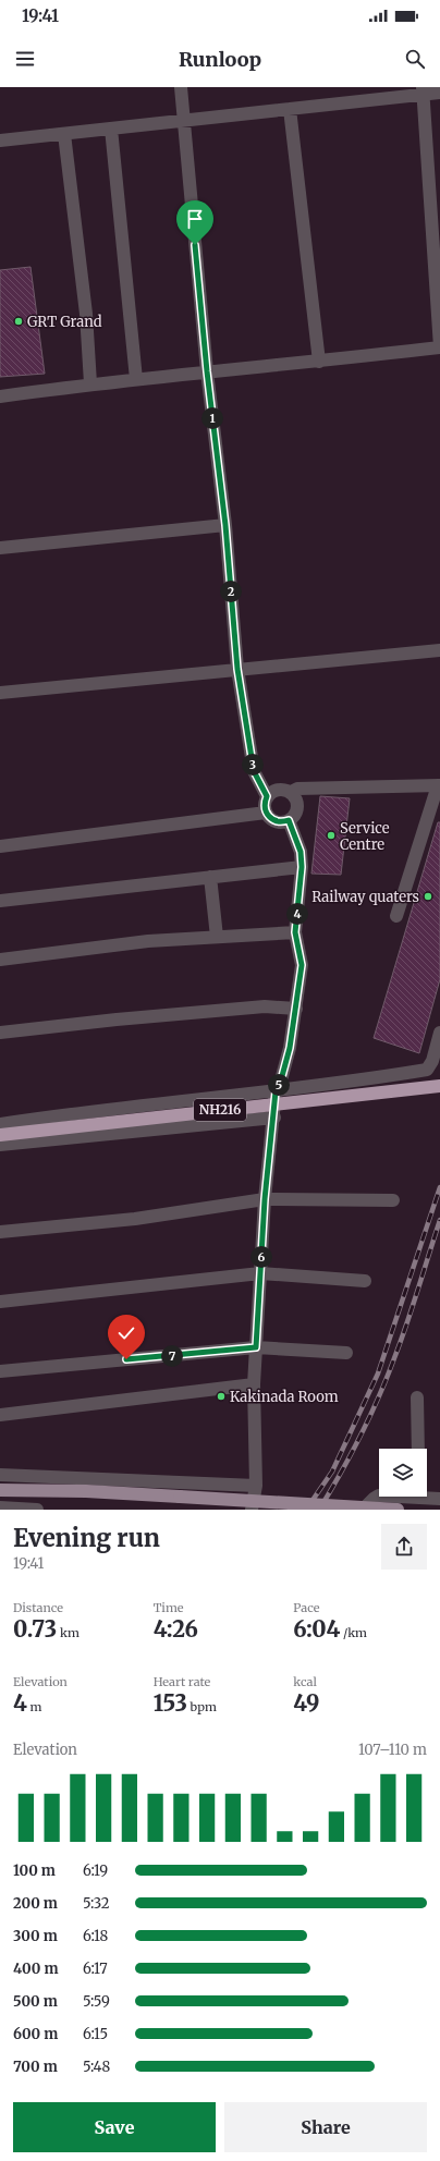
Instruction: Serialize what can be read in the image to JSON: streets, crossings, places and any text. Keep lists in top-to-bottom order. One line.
{"streets":{"highway":["NH216"]},"places":["GRT Grand","Service Centre","Railway quaters","Kakinada Room"],"page":{"status":"19:41","header":"Runloop","pins":["1","2","3","4","5","6","7"],"heading":["Evening run","19:41"],"stats":[["Distance","0.73 km"],["Time","4:26"],["Pace","6:04 /km"],["Elevation","4 m"],["Heart rate","153 bpm"],["kcal","49"]],"chart":["Elevation","107–110 m"],"list":[{"name":"100 m","note":"6:19"},{"name":"200 m","note":"5:32"},{"name":"300 m","note":"6:18"},{"name":"400 m","note":"6:17"},{"name":"500 m","note":"5:59"},{"name":"600 m","note":"6:15"},{"name":"700 m","note":"5:48"}],"buttons":["Save","Share"]}}
